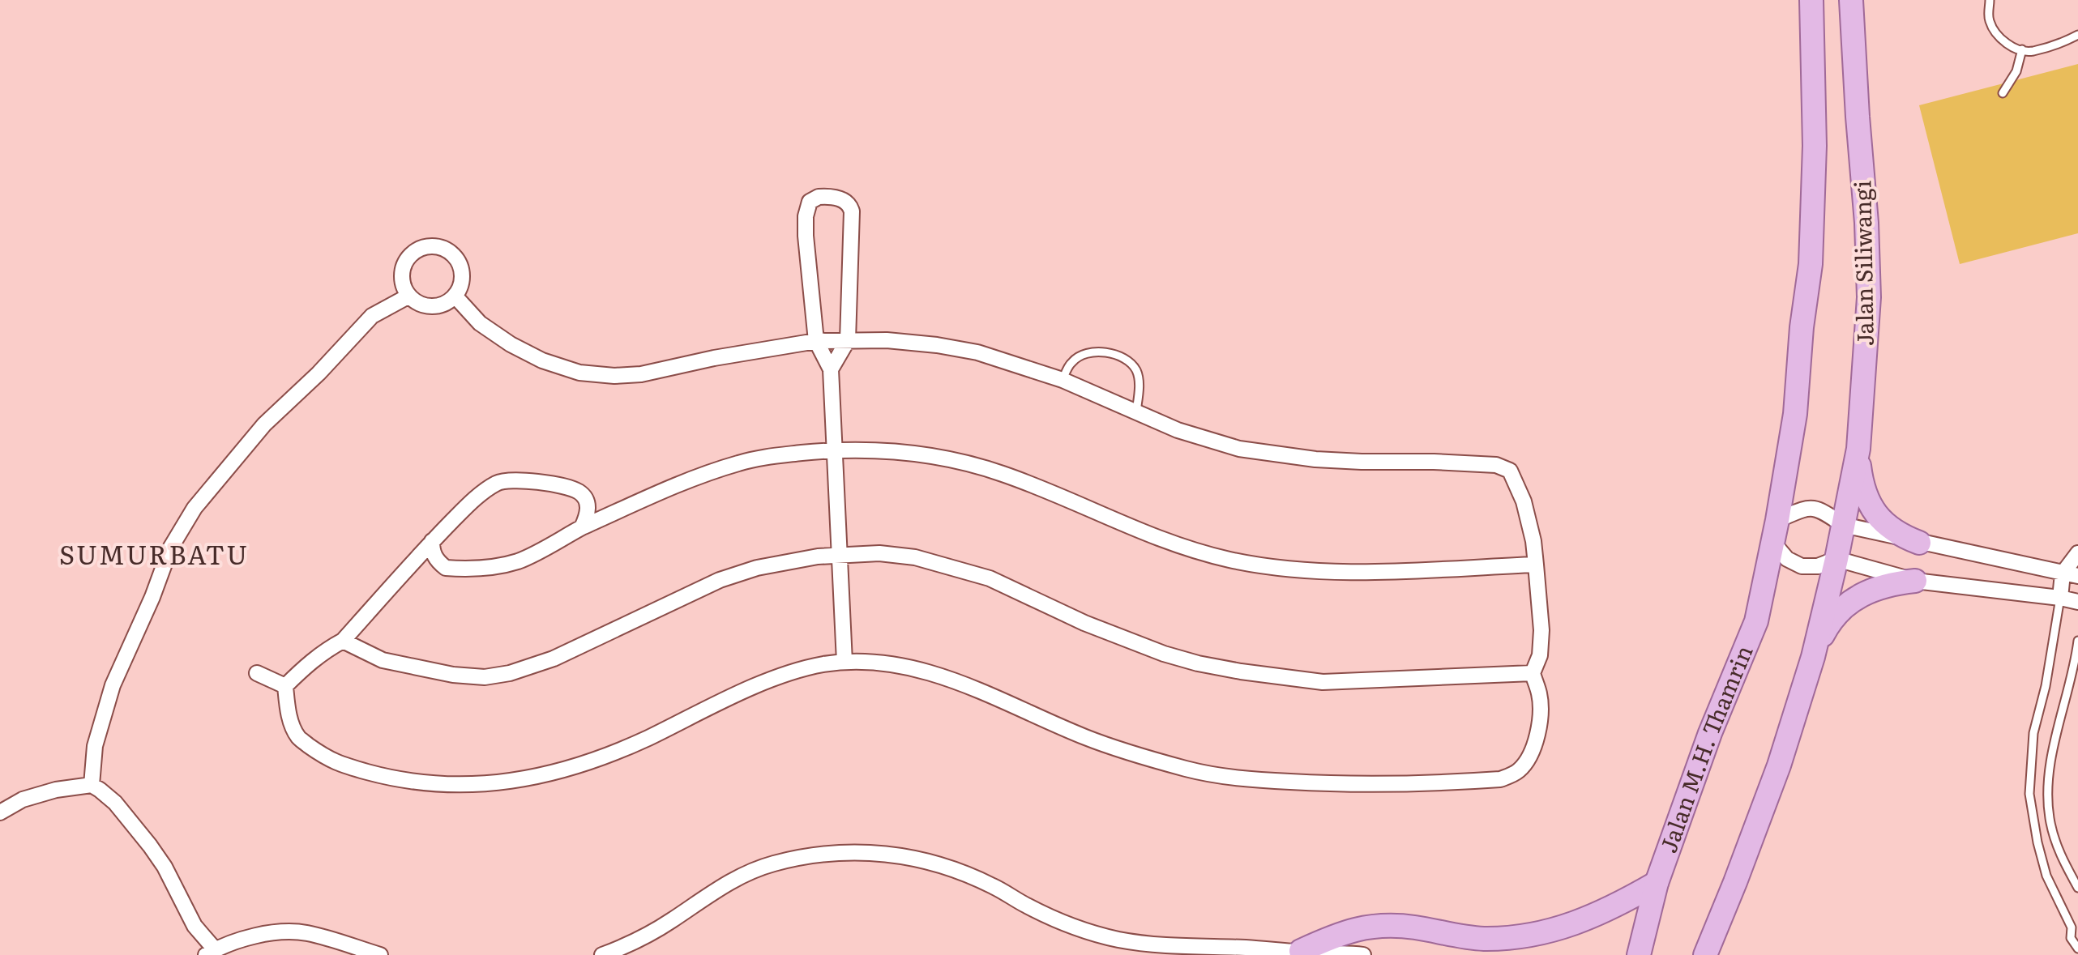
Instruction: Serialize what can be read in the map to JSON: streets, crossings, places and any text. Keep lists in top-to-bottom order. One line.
{"streets":{"main road":["Jalan Siliwangi","Jalan M.H. Thamrin"]},"crossings":[["Jalan Siliwangi","Jalan M.H. Thamrin"]],"districts":["SUMURBATU"]}
